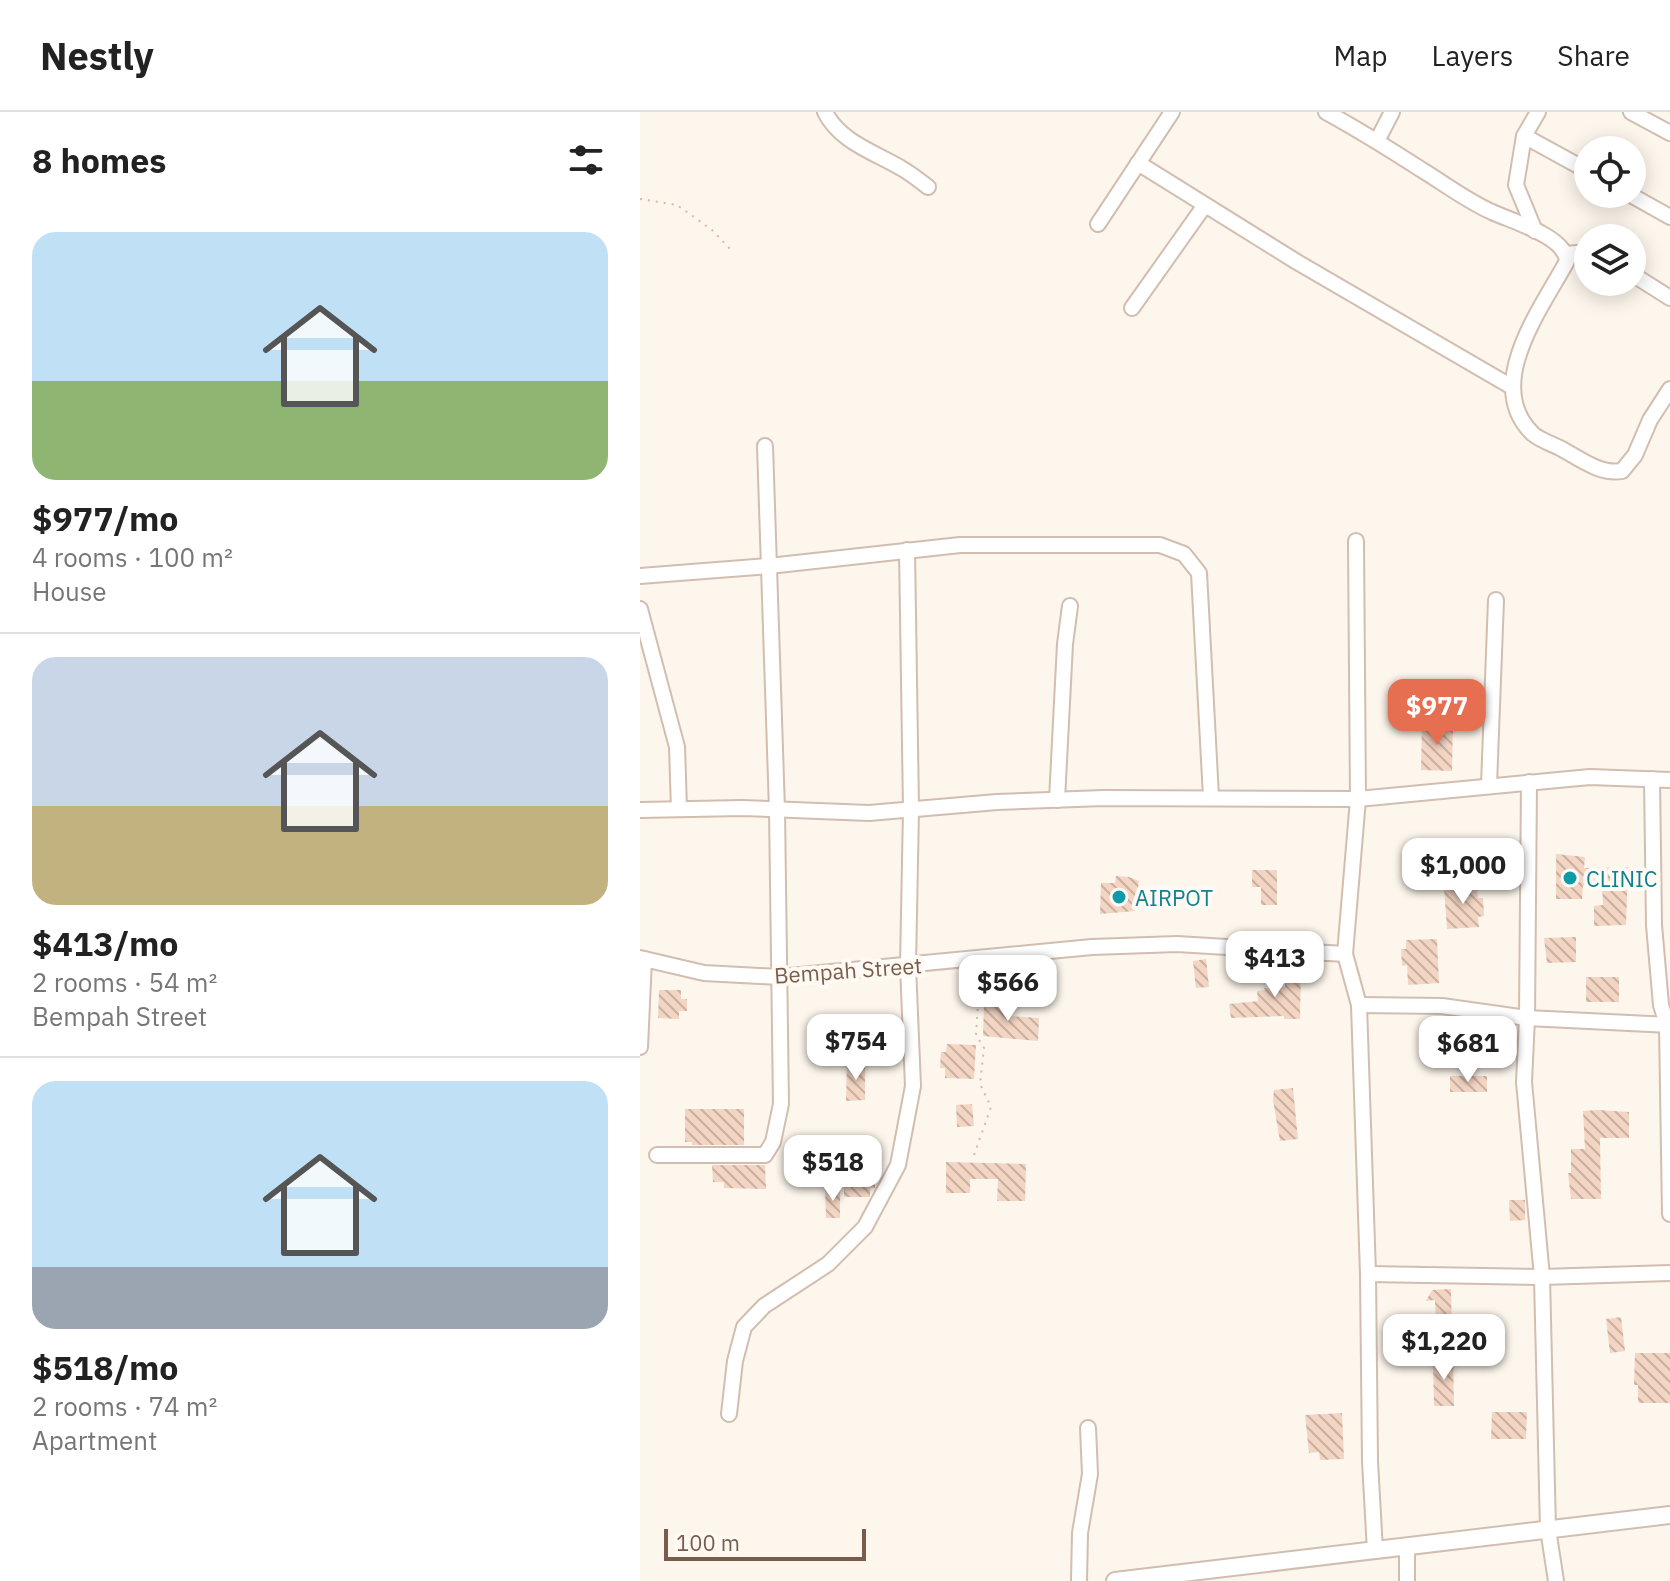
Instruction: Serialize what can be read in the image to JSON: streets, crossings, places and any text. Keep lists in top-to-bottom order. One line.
{"streets":{"street":["Bempah Street"]},"places":["CLINIC","AIRPOT"],"scale_bar":"100 m","page":{"header":"Nestly","nav":["Map","Layers","Share"],"heading":"8 homes","list":[{"name":"$977/mo","note":"4 rooms · 100 m² · House"},{"name":"$413/mo","note":"2 rooms · 54 m² · Bempah Street"},{"name":"$518/mo","note":"2 rooms · 74 m² · Apartment"}],"price":["$977","$1,000","$413","$566","$754","$681","$518","$1,220"],"scale":"100 m"}}
